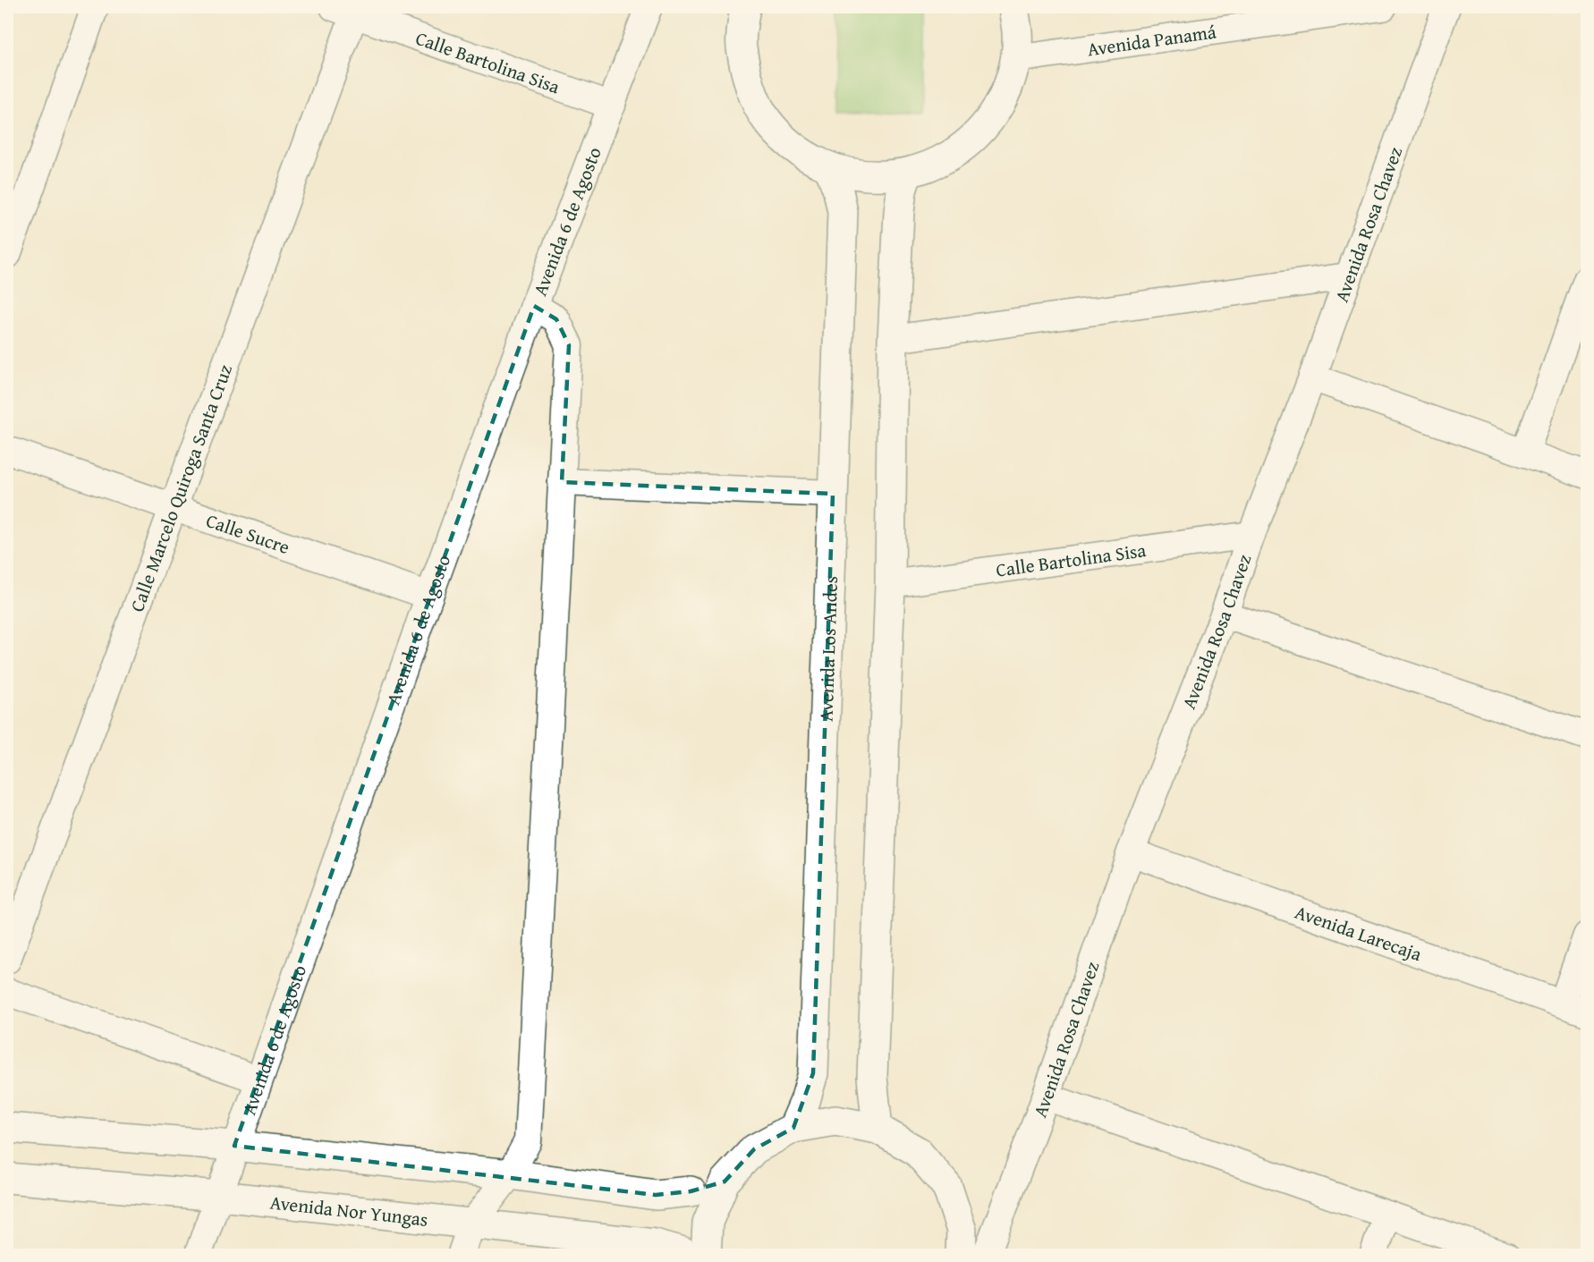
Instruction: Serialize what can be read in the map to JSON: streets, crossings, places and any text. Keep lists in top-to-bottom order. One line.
{"streets":{"street":["Avenida Panamá","Calle Bartolina Sisa","Avenida 6 de Agosto","Avenida Rosa Chavez","Calle Marcelo Quiroga Santa Cruz","Calle Sucre","Avenida Los Andes","Avenida Larecaja","Avenida Nor Yungas"]},"crossings":[["Calle Bartolina Sisa","Avenida 6 de Agosto"],["Calle Bartolina Sisa","Avenida Rosa Chavez"],["Calle Bartolina Sisa","Calle Marcelo Quiroga Santa Cruz"],["Avenida 6 de Agosto","Calle Sucre"],["Avenida 6 de Agosto","Avenida Nor Yungas"],["Avenida Rosa Chavez","Avenida Larecaja"],["Calle Marcelo Quiroga Santa Cruz","Calle Sucre"]]}
